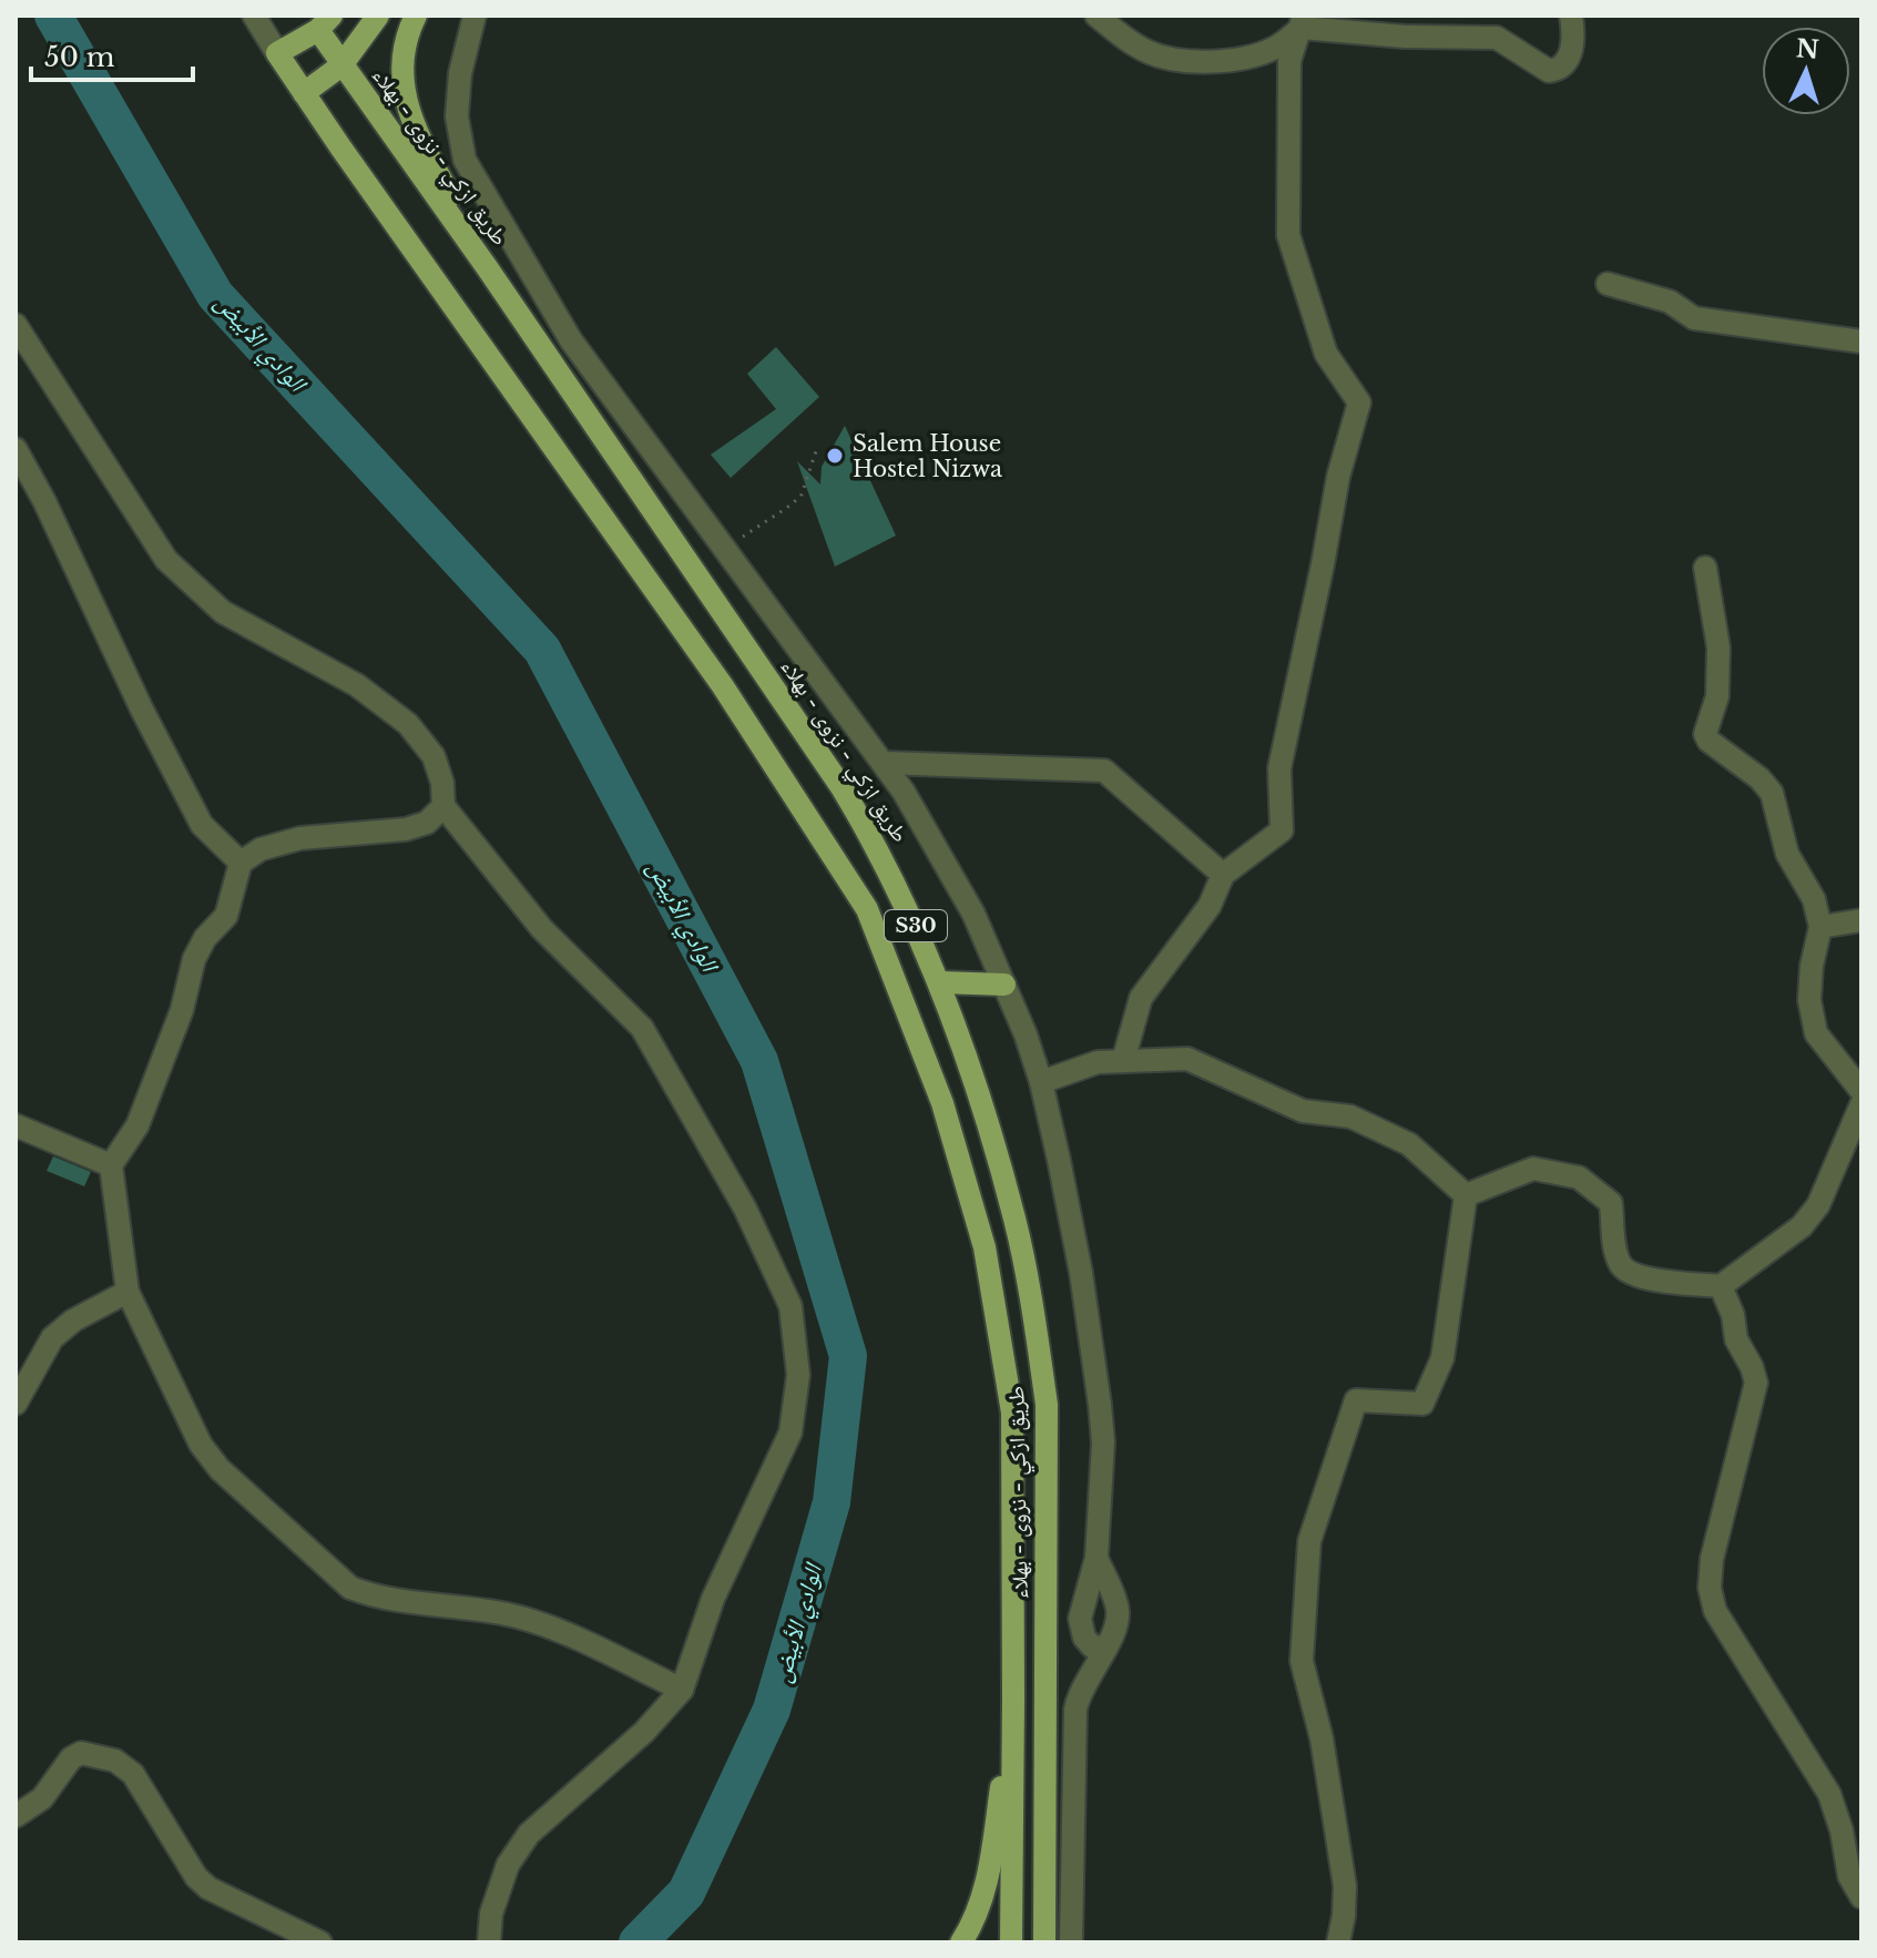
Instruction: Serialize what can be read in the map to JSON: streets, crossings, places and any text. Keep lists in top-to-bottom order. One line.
{"streets":{"main road":["طريق ازكي - نزوى - بهلاء","S30"]},"water":["الوادي الأبيض"],"places":["Salem House Hostel Nizwa"],"scale_bar":"50 m","north":"top"}
